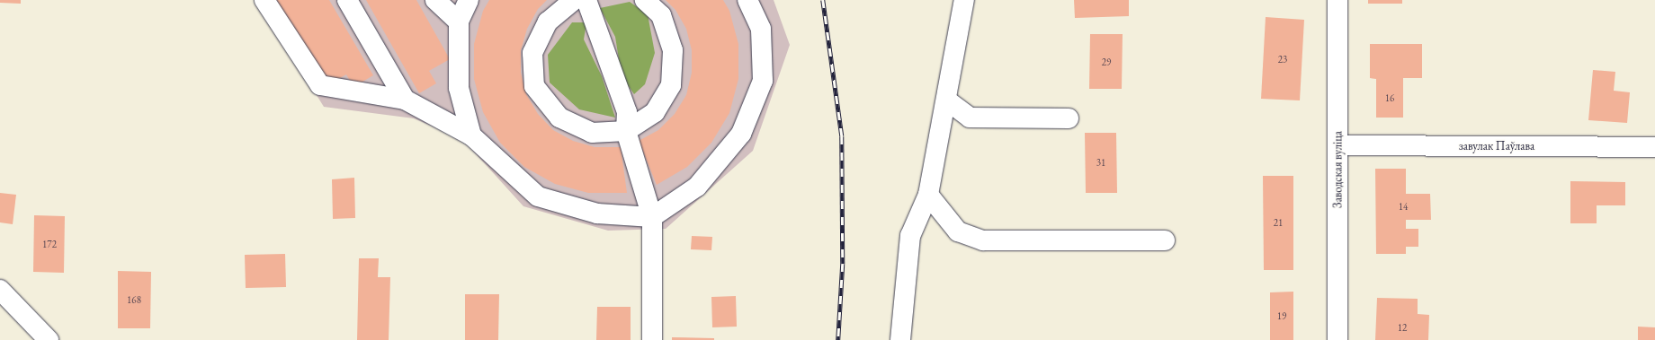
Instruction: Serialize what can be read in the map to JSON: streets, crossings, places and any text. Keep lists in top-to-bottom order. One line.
{"streets":{"street":["завулак Паўлава","Заводская вуліца"]},"crossings":[["завулак Паўлава","Заводская вуліца"]],"house_numbers":["23","29","16","31","14","21","172","168","19","12"]}
